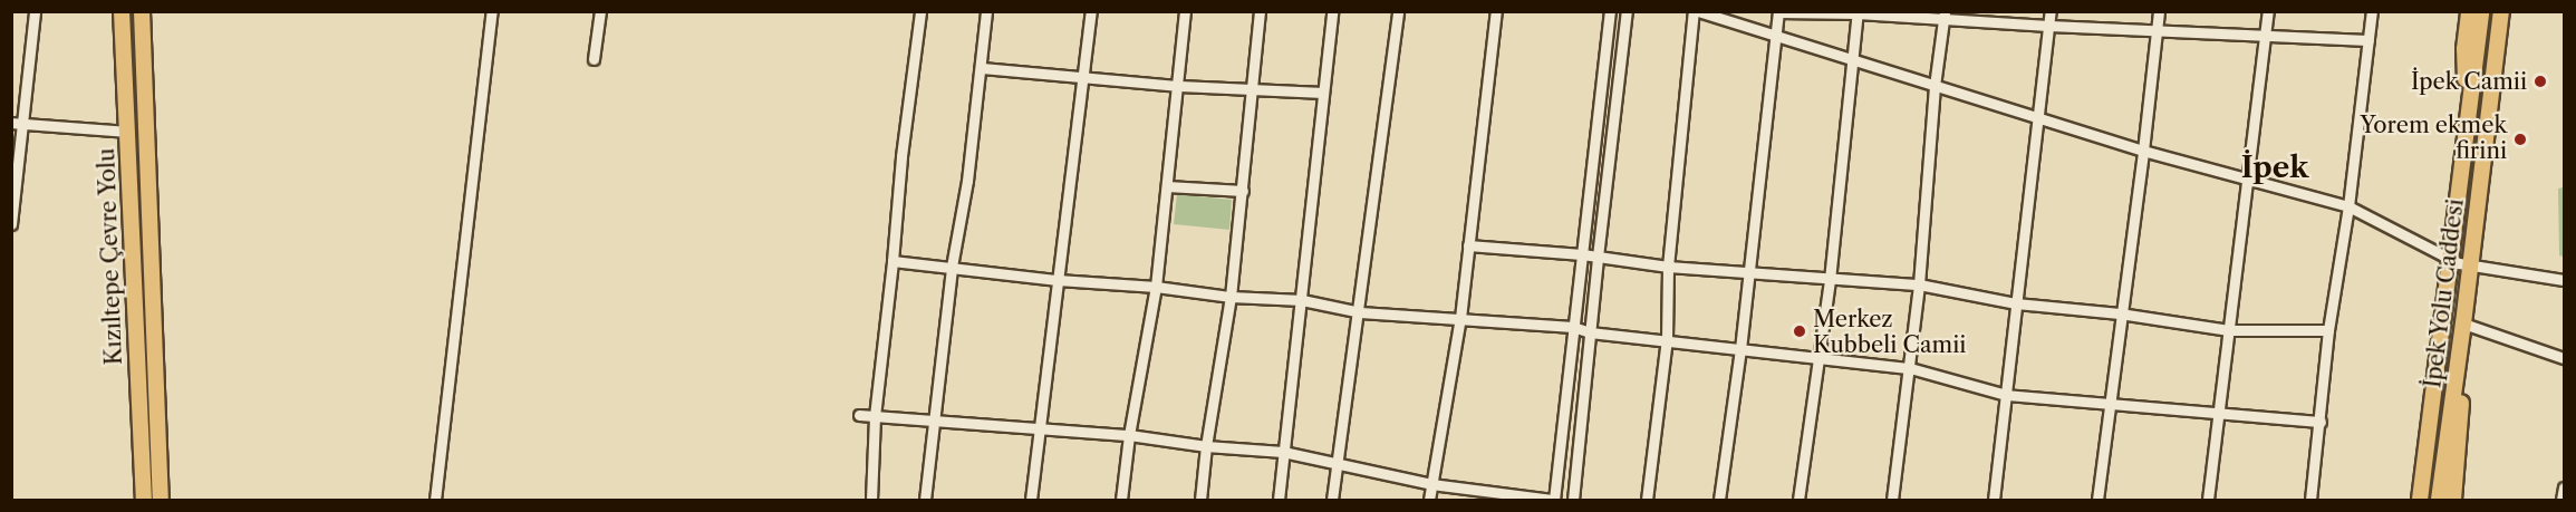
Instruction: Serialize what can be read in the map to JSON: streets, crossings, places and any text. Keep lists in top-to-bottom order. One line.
{"streets":{"highway":["Kızıltepe Çevre Yolu","İpek Yolu Caddesi"]},"districts":["İpek"],"places":["İpek Camii","Yorem ekmek firini","Merkez Kubbeli Camii"]}
